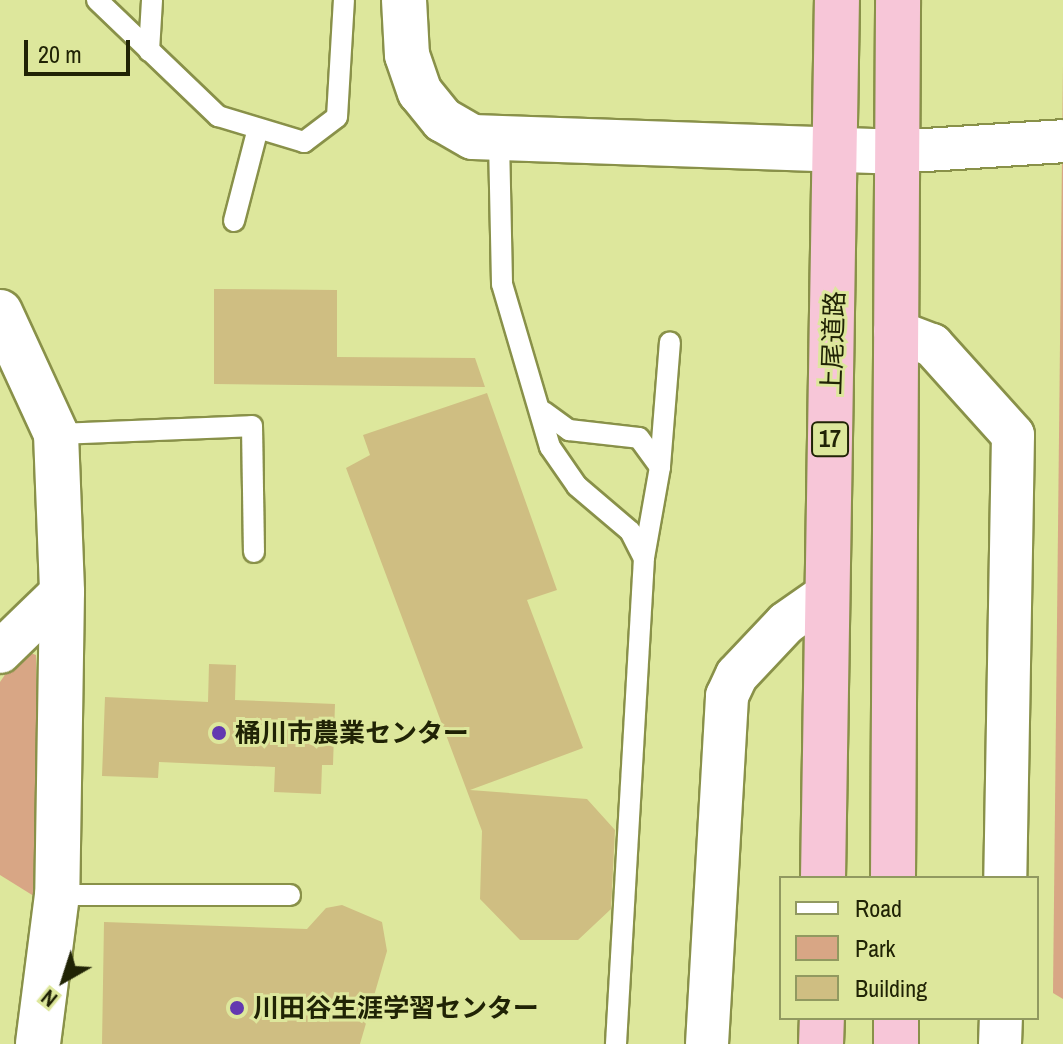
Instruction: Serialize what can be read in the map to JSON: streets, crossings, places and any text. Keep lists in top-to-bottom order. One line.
{"streets":{"highway":["上尾道路","17"]},"places":["桶川市農業センター","川田谷生涯学習センター"],"legend":["Road","Park","Building"],"scale_bar":"20 m","north":"bottom left"}
